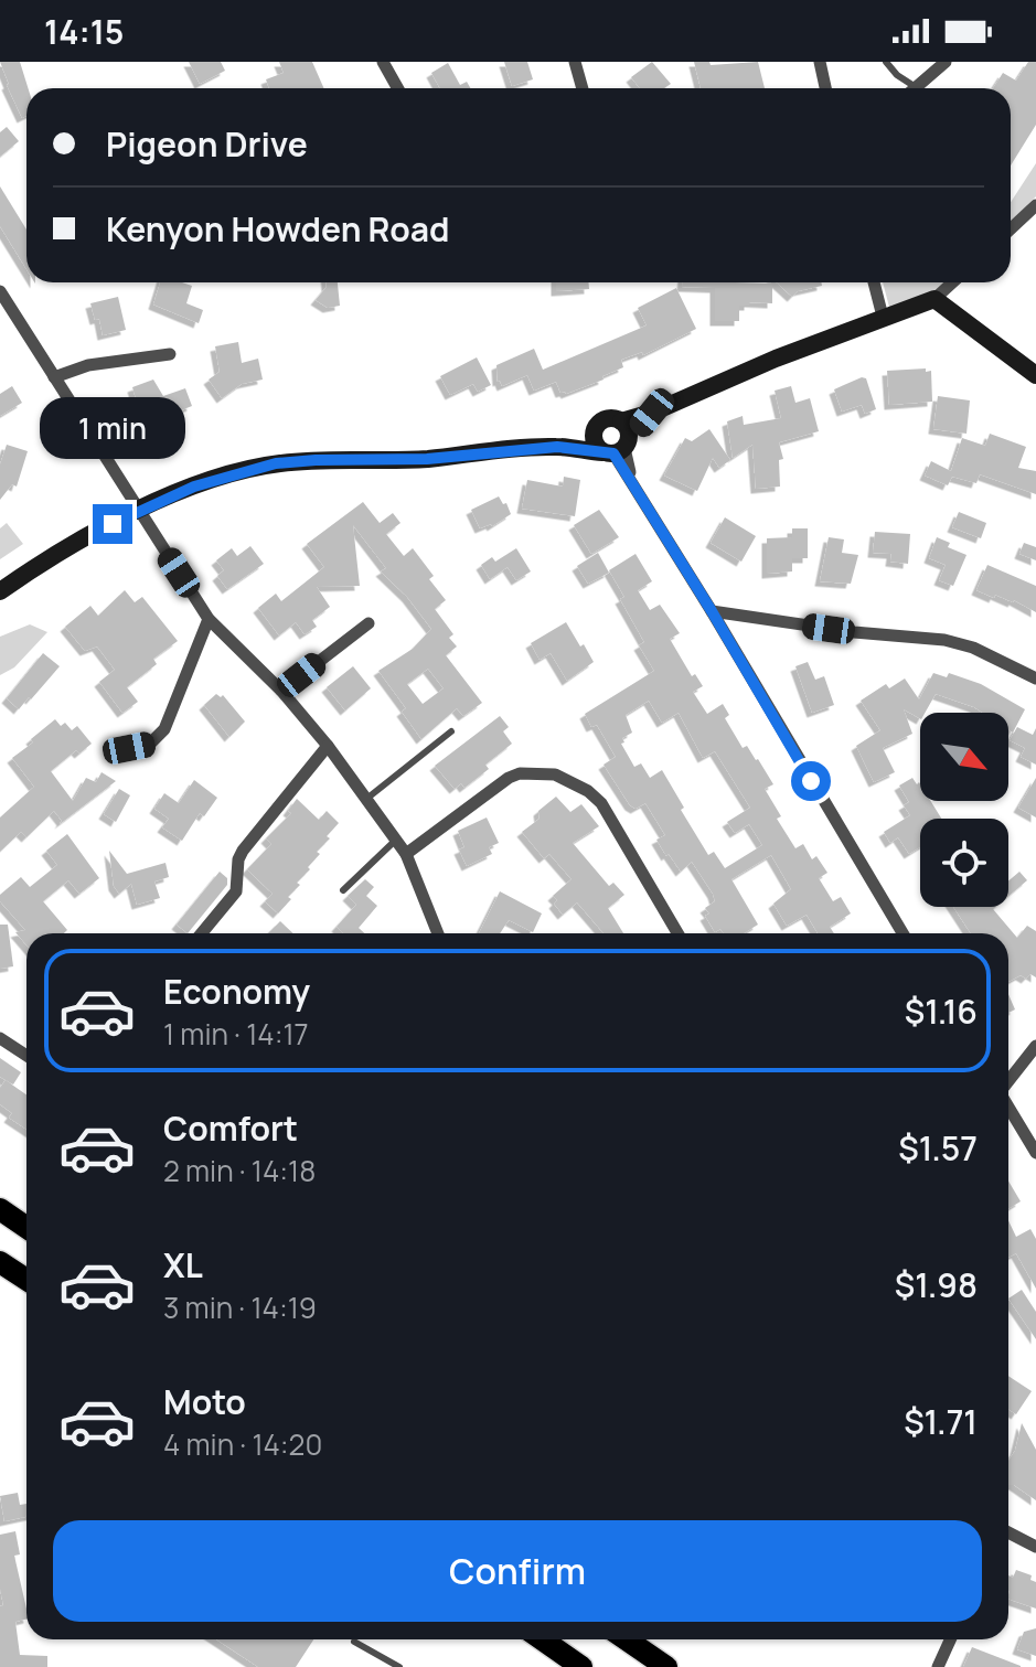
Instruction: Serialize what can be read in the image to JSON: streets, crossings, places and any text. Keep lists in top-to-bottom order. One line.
{"north":"bottom right","page":{"status":"14:15","banner":["Pigeon Drive","Kenyon Howden Road"],"bubble":"1 min","list":[{"name":"Economy","note":"1 min · 14:17","value":"$1.16"},{"name":"Comfort","note":"2 min · 14:18","value":"$1.57"},{"name":"XL","note":"3 min · 14:19","value":"$1.98"},{"name":"Moto","note":"4 min · 14:20","value":"$1.71"}],"buttons":"Confirm"}}
